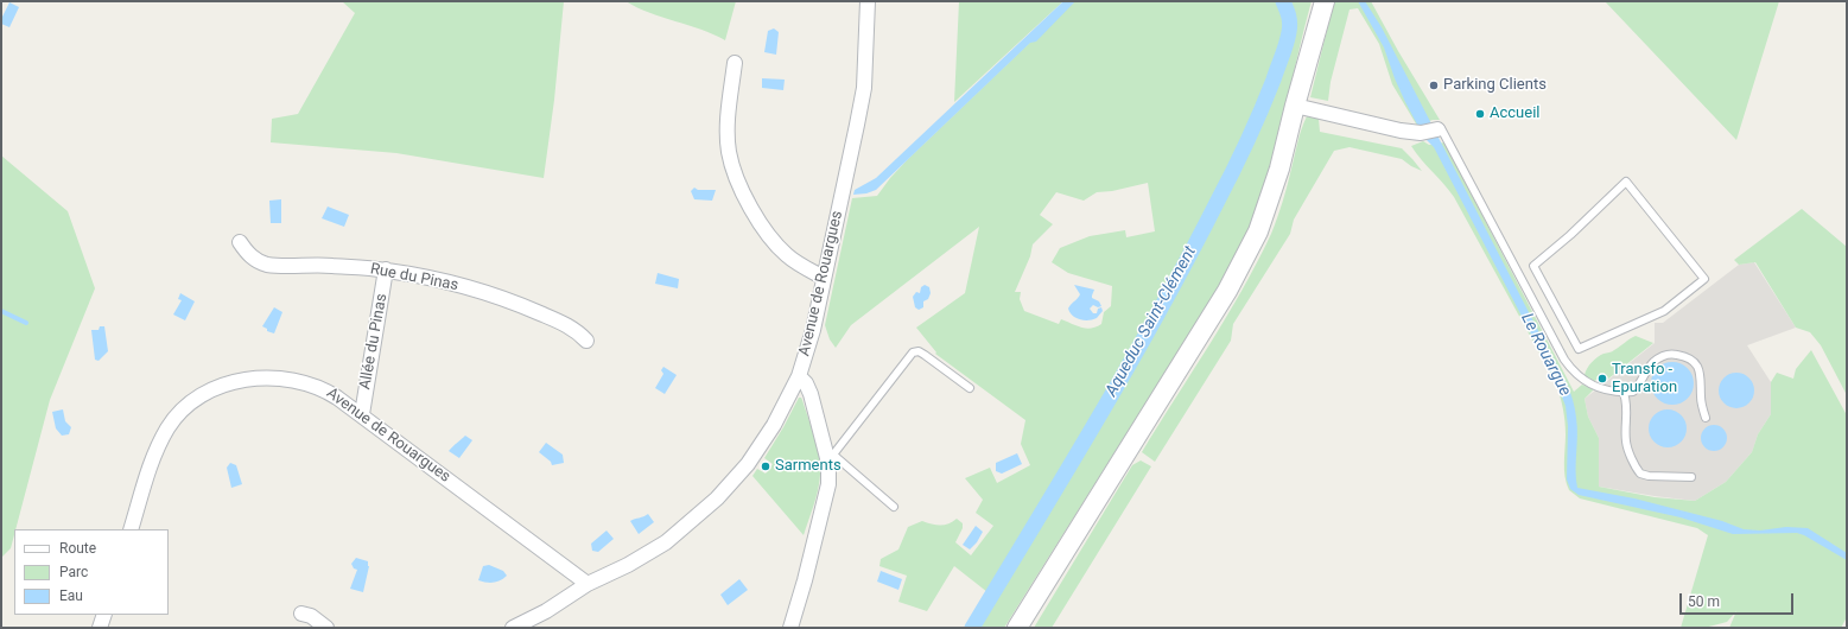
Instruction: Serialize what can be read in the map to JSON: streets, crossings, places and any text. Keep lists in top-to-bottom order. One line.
{"streets":{"street":["Rue du Pinas","Avenue de Rouargues","Allée du Pinas"]},"crossings":[["Rue du Pinas","Allée du Pinas"],["Avenue de Rouargues","Allée du Pinas"]],"water":["Aqueduc Saint-Clément","Le Rouargue"],"places":["Parking Clients","Accueil","Transfo - Epuration","Sarments"],"legend":["Route","Parc","Eau"],"scale_bar":"50 m"}
